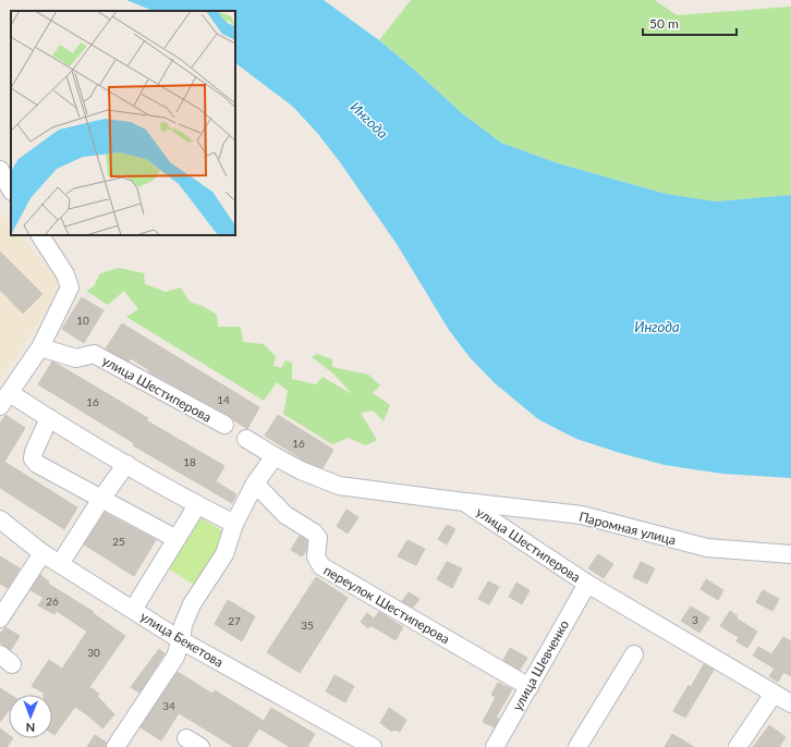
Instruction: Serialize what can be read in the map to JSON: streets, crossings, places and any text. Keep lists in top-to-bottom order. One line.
{"streets":{"street":["улица Шестиперова","Паромная улица","переулок Шестиперова","улица Бекетова","улица Шевченко"]},"crossings":[["улица Шестиперова","Паромная улица"],["улица Шестиперова","улица Шевченко"],["переулок Шестиперова","улица Шевченко"]],"water":["Ингода"],"house_numbers":["10","14","16","16","18","25","26","3","27","35","30","34"],"scale_bar":"50 m","north":"bottom"}
